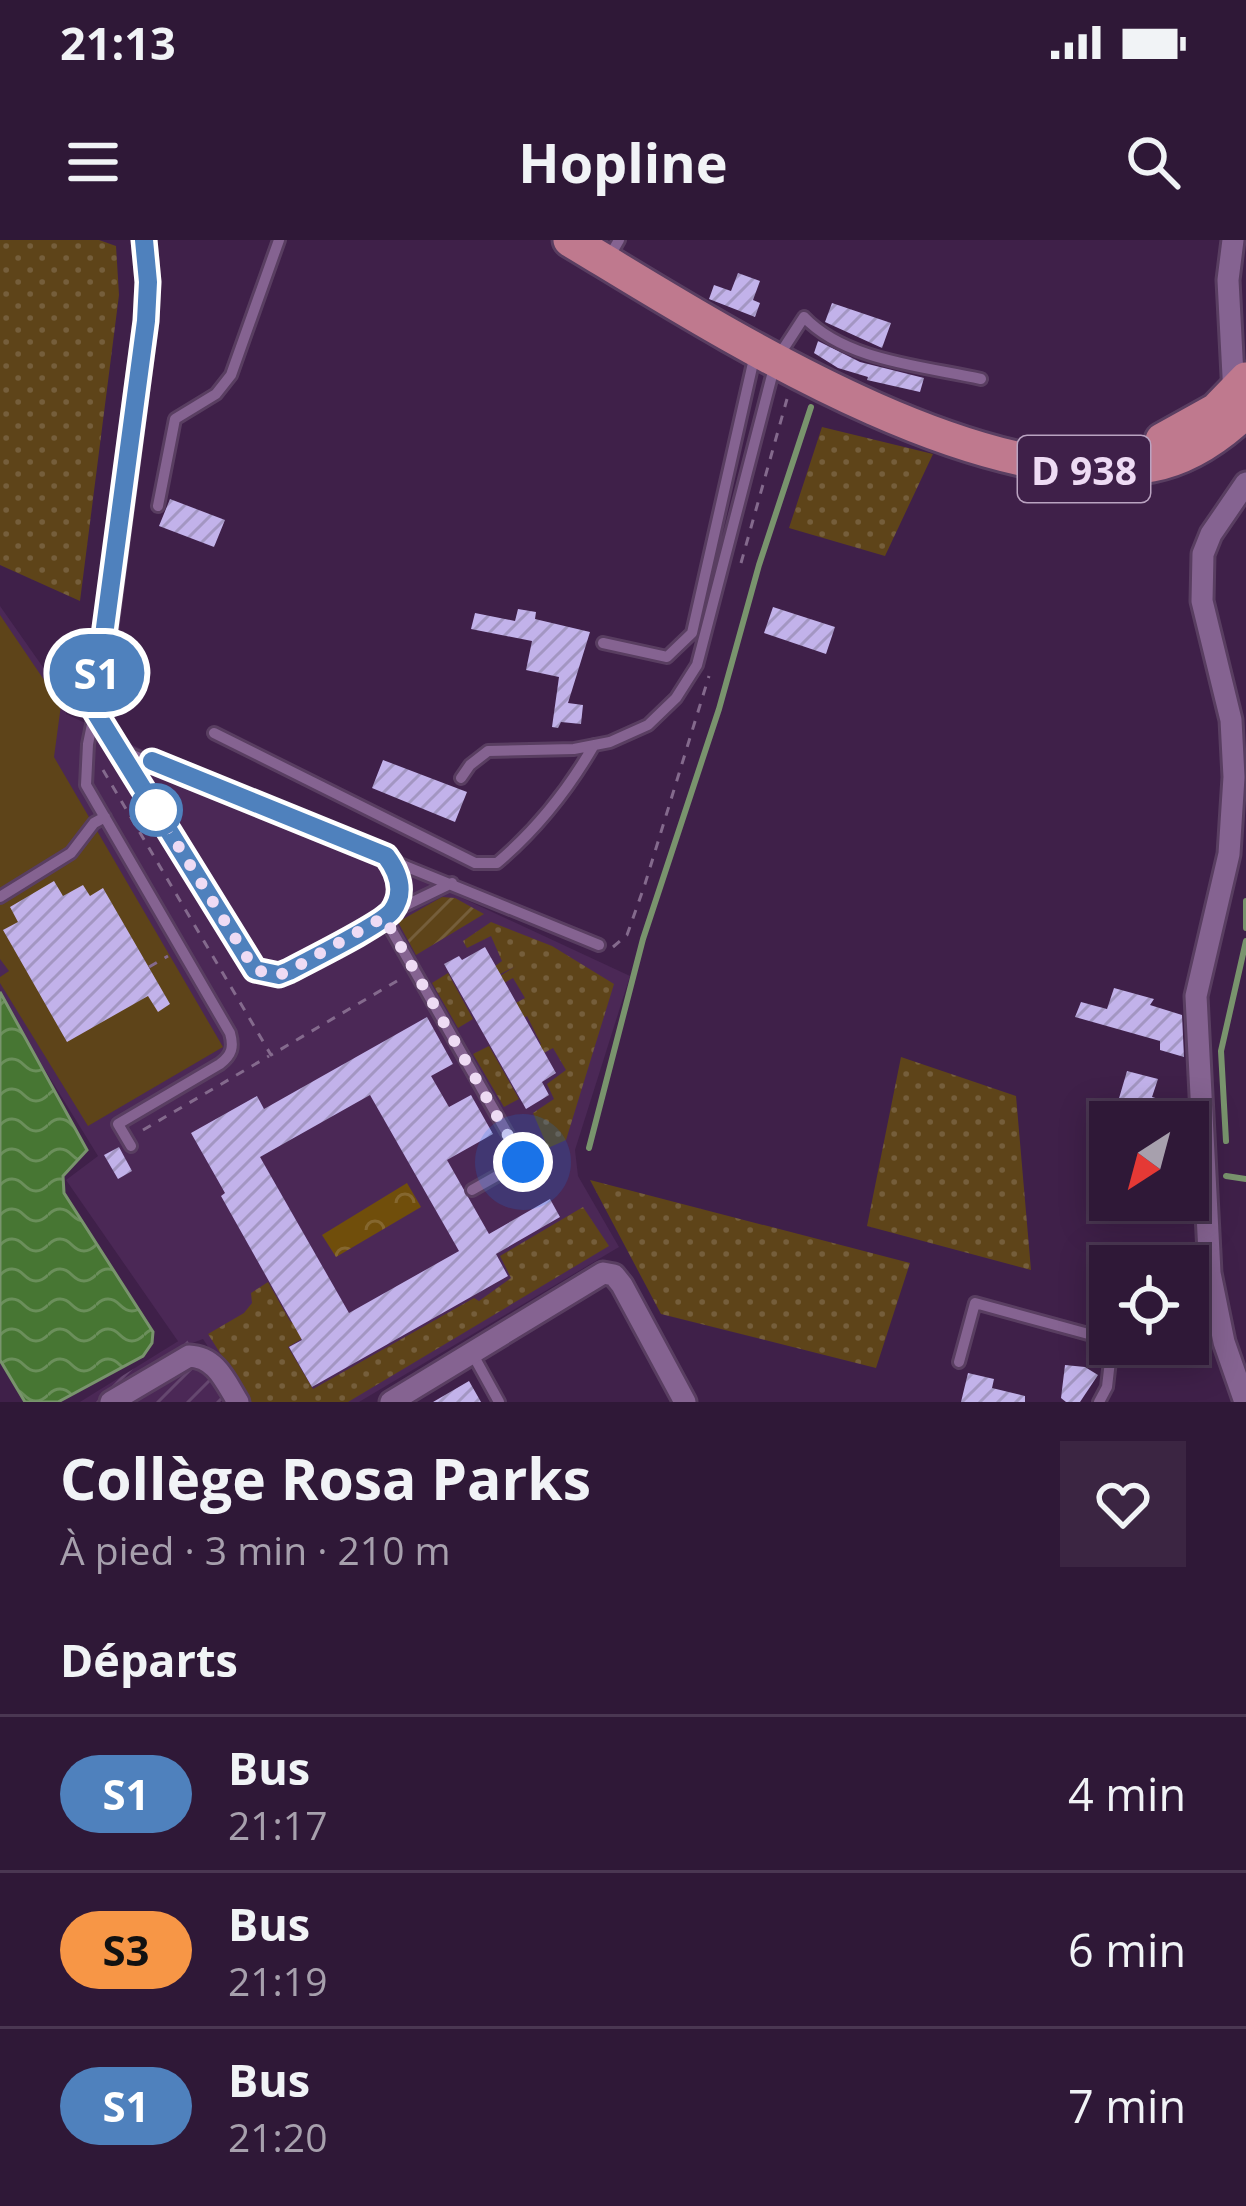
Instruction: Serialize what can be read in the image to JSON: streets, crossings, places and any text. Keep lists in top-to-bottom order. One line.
{"streets":{"main road":["D 938"]},"lines":["bus line S1"],"north":"bottom left","page":{"status":"21:13","header":"Hopline","on_map":"S1","heading":[["Collège Rosa Parks","À pied · 3 min · 210 m"],"Départs"],"list":[{"mark":"S1","name":"Bus","note":"21:17","value":"4 min"},{"mark":"S3","name":"Bus","note":"21:19","value":"6 min"},{"mark":"S1","name":"Bus","note":"21:20","value":"7 min"}]}}
